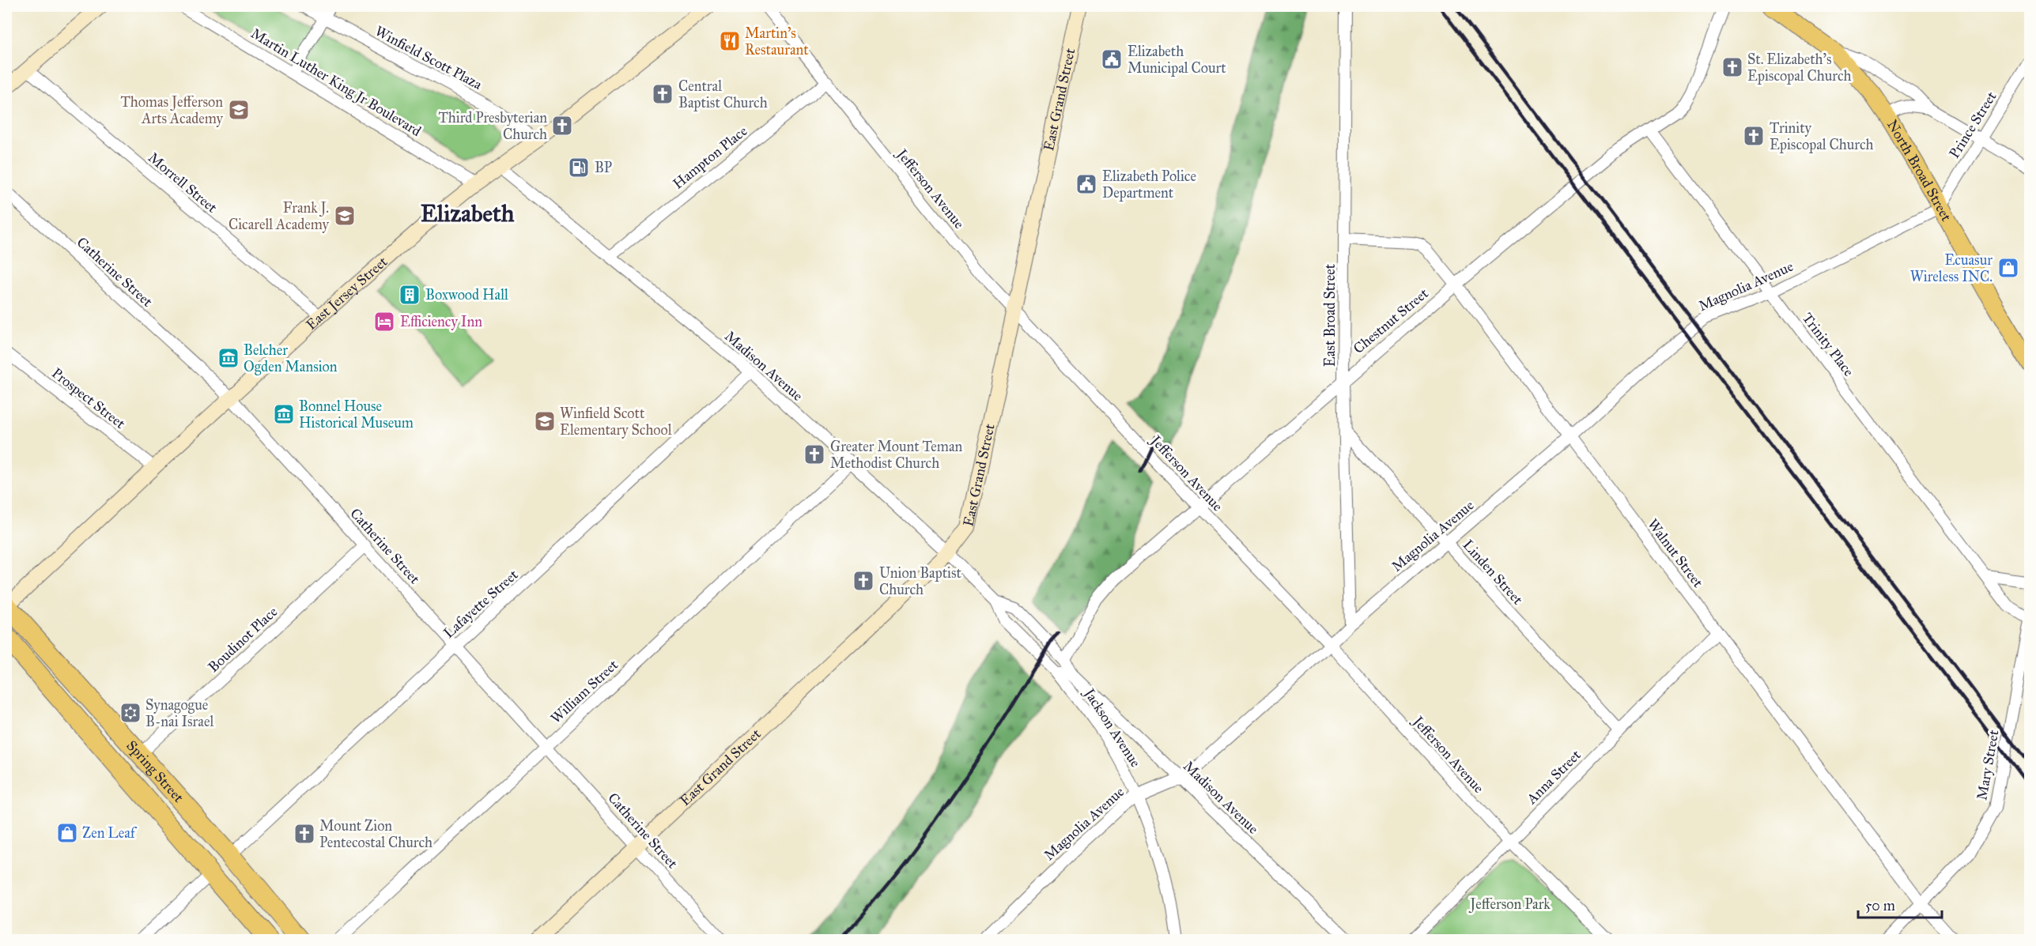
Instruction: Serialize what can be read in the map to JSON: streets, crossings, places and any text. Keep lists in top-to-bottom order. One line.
{"streets":{"highway":["Spring Street"],"main road":["North Broad Street"],"street":["Winfield Scott Plaza","Martin Luther King Jr Boulevard","East Grand Street","Prince Street","Hampton Place","Morrell Street","Jefferson Avenue","Catherine Street","Magnolia Avenue","East Jersey Street","East Broad Street","Chestnut Street","Trinity Place","Madison Avenue","Prospect Street","Walnut Street","Linden Street","Lafayette Street","Boudinot Place","William Street","Jackson Avenue","Mary Street","Anna Street"]},"crossings":[["Winfield Scott Plaza","East Jersey Street"],["Martin Luther King Jr Boulevard","East Jersey Street"],["East Grand Street","Jefferson Avenue"],["East Grand Street","Catherine Street"],["East Grand Street","Madison Avenue"],["Prince Street","North Broad Street"],["Prince Street","Magnolia Avenue"],["Hampton Place","Jefferson Avenue"],["Hampton Place","Madison Avenue"],["North Broad Street","Magnolia Avenue"],["Morrell Street","East Jersey Street"],["Jefferson Avenue","Magnolia Avenue"],["Jefferson Avenue","Chestnut Street"],["Jefferson Avenue","Anna Street"],["Catherine Street","East Jersey Street"],["Catherine Street","Lafayette Street"],["Catherine Street","Boudinot Place"],["Catherine Street","William Street"],["Magnolia Avenue","East Broad Street"],["Magnolia Avenue","Trinity Place"],["Magnolia Avenue","Madison Avenue"],["Magnolia Avenue","Walnut Street"],["Magnolia Avenue","Linden Street"],["Magnolia Avenue","Jackson Avenue"],["East Jersey Street","Madison Avenue"],["East Jersey Street","Prospect Street"],["East Jersey Street","Spring Street"],["East Broad Street","Chestnut Street"],["East Broad Street","Walnut Street"],["East Broad Street","Linden Street"],["Chestnut Street","Trinity Place"],["Chestnut Street","Madison Avenue"],["Chestnut Street","Walnut Street"],["Trinity Place","Mary Street"],["Madison Avenue","Lafayette Street"],["Madison Avenue","William Street"],["Madison Avenue","Jackson Avenue"],["Walnut Street","Mary Street"],["Walnut Street","Anna Street"],["Linden Street","Anna Street"],["Lafayette Street","Spring Street"],["Boudinot Place","Spring Street"]],"districts":["Elizabeth"],"parks":["Jefferson Park"],"places":{"restaurant":["Martin's Restaurant"],"public building":["Elizabeth Municipal Court","Elizabeth Police Department"],"church":["St. Elizabeth's Episcopal Church","Central Baptist Church","Third Presbyterian Church","Trinity Episcopal Church","Greater Mount Teman Methodist Church","Union Baptist Church","Mount Zion Pentecostal Church"],"school or university":["Thomas Jefferson Arts Academy","Frank J. Cicarell Academy","Winfield Scott Elementary School"],"fuel station":["BP"],"shop":["Ecuasur Wireless INC.","Zen Leaf"],"building":["Boxwood Hall"],"hotel":["Efficiency Inn"],"museum":["Belcher Ogden Mansion","Bonnel House Historical Museum"],"synagogue":["Synagogue B-nai Israel"]},"scale_bar":"50 m"}
